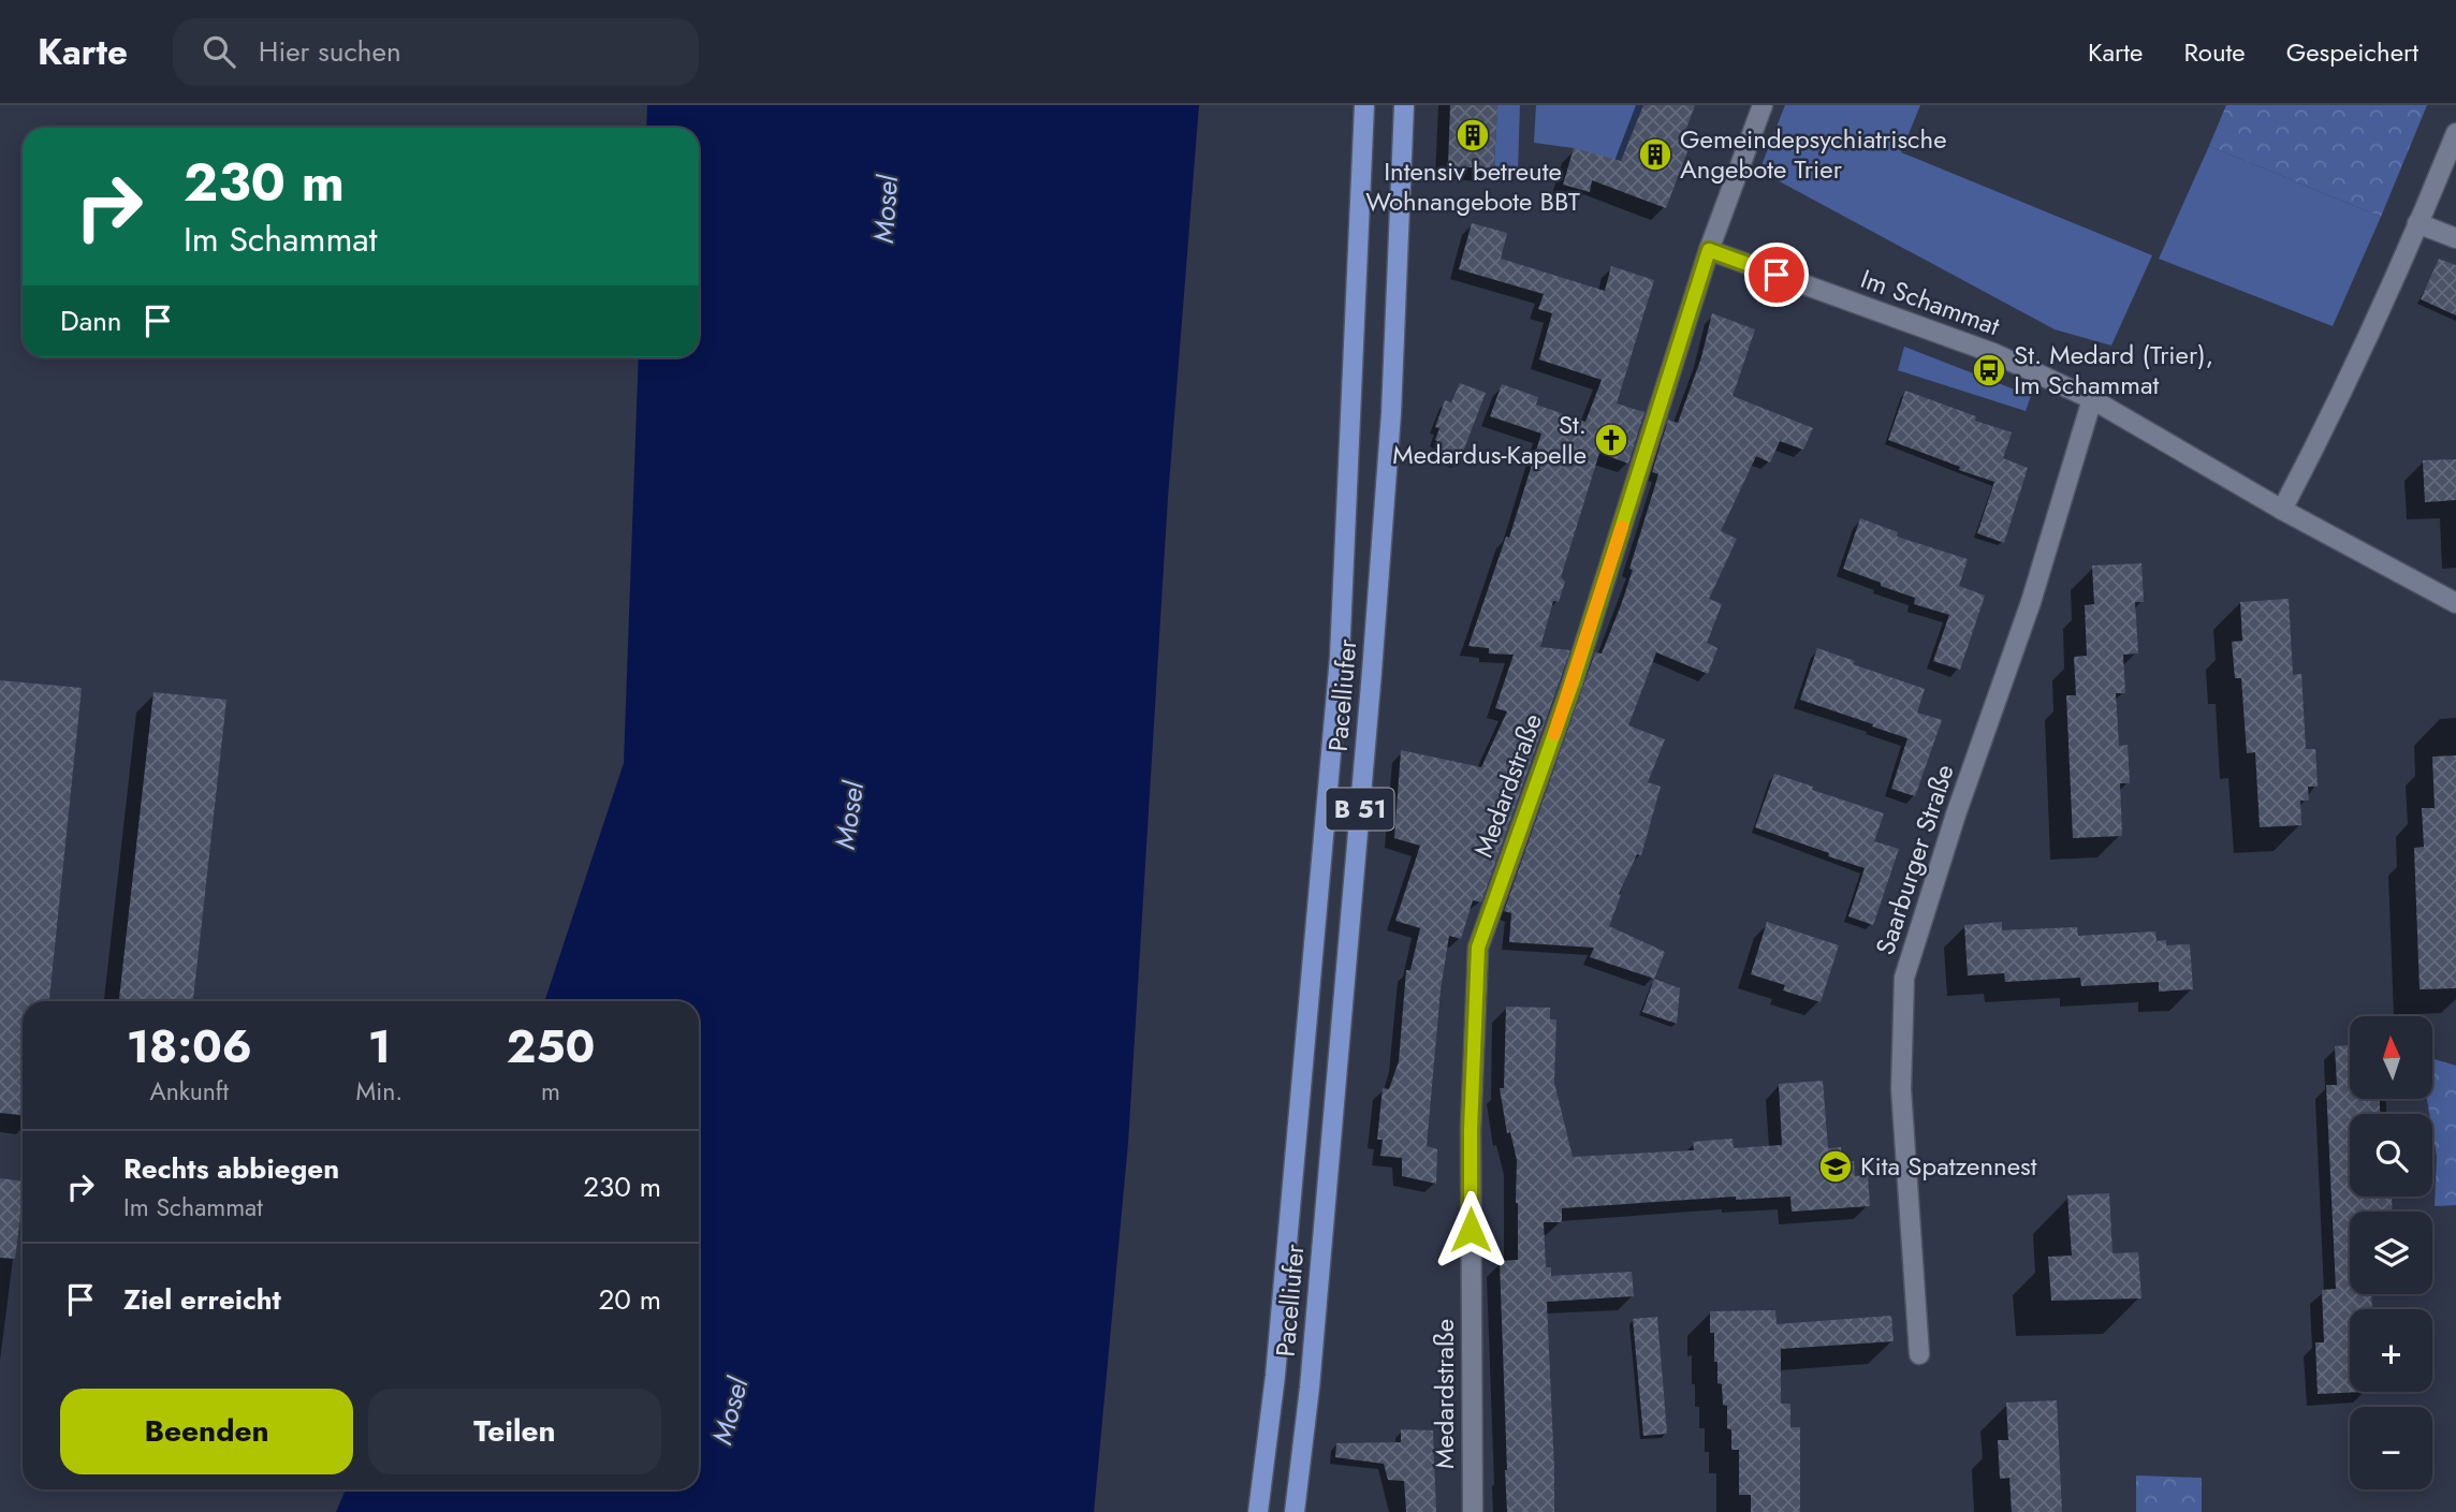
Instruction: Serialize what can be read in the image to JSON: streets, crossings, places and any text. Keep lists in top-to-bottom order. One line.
{"streets":{"main road":["Pacelliufer","B 51"],"street":["Im Schammat","Medardstraße","Saarburger Straße"]},"crossings":[["Im Schammat","Medardstraße"],["Im Schammat","Saarburger Straße"]],"water":["Mosel"],"places":{"building":["Intensiv betreute Wohnangebote BBT","Gemeindepsychiatrische Angebote Trier"],"bus stop":["St. Medard (Trier), Im Schammat"],"church":["St. Medardus-Kapelle"],"school or university":["Kita Spatzennest"]},"north":"top","page":{"header":"Karte","search":"Hier suchen","nav":["Karte","Route","Gespeichert"],"turn":["230 m","Im Schammat"],"then":"Dann","eta":["18:06","Ankunft","1","Min.","250","m"],"map_buttons":["+","−"],"list":[{"name":"Rechts abbiegen","note":"Im Schammat","value":"230 m"},{"name":"Ziel erreicht","value":"20 m"}],"buttons":["Beenden","Teilen"]}}
